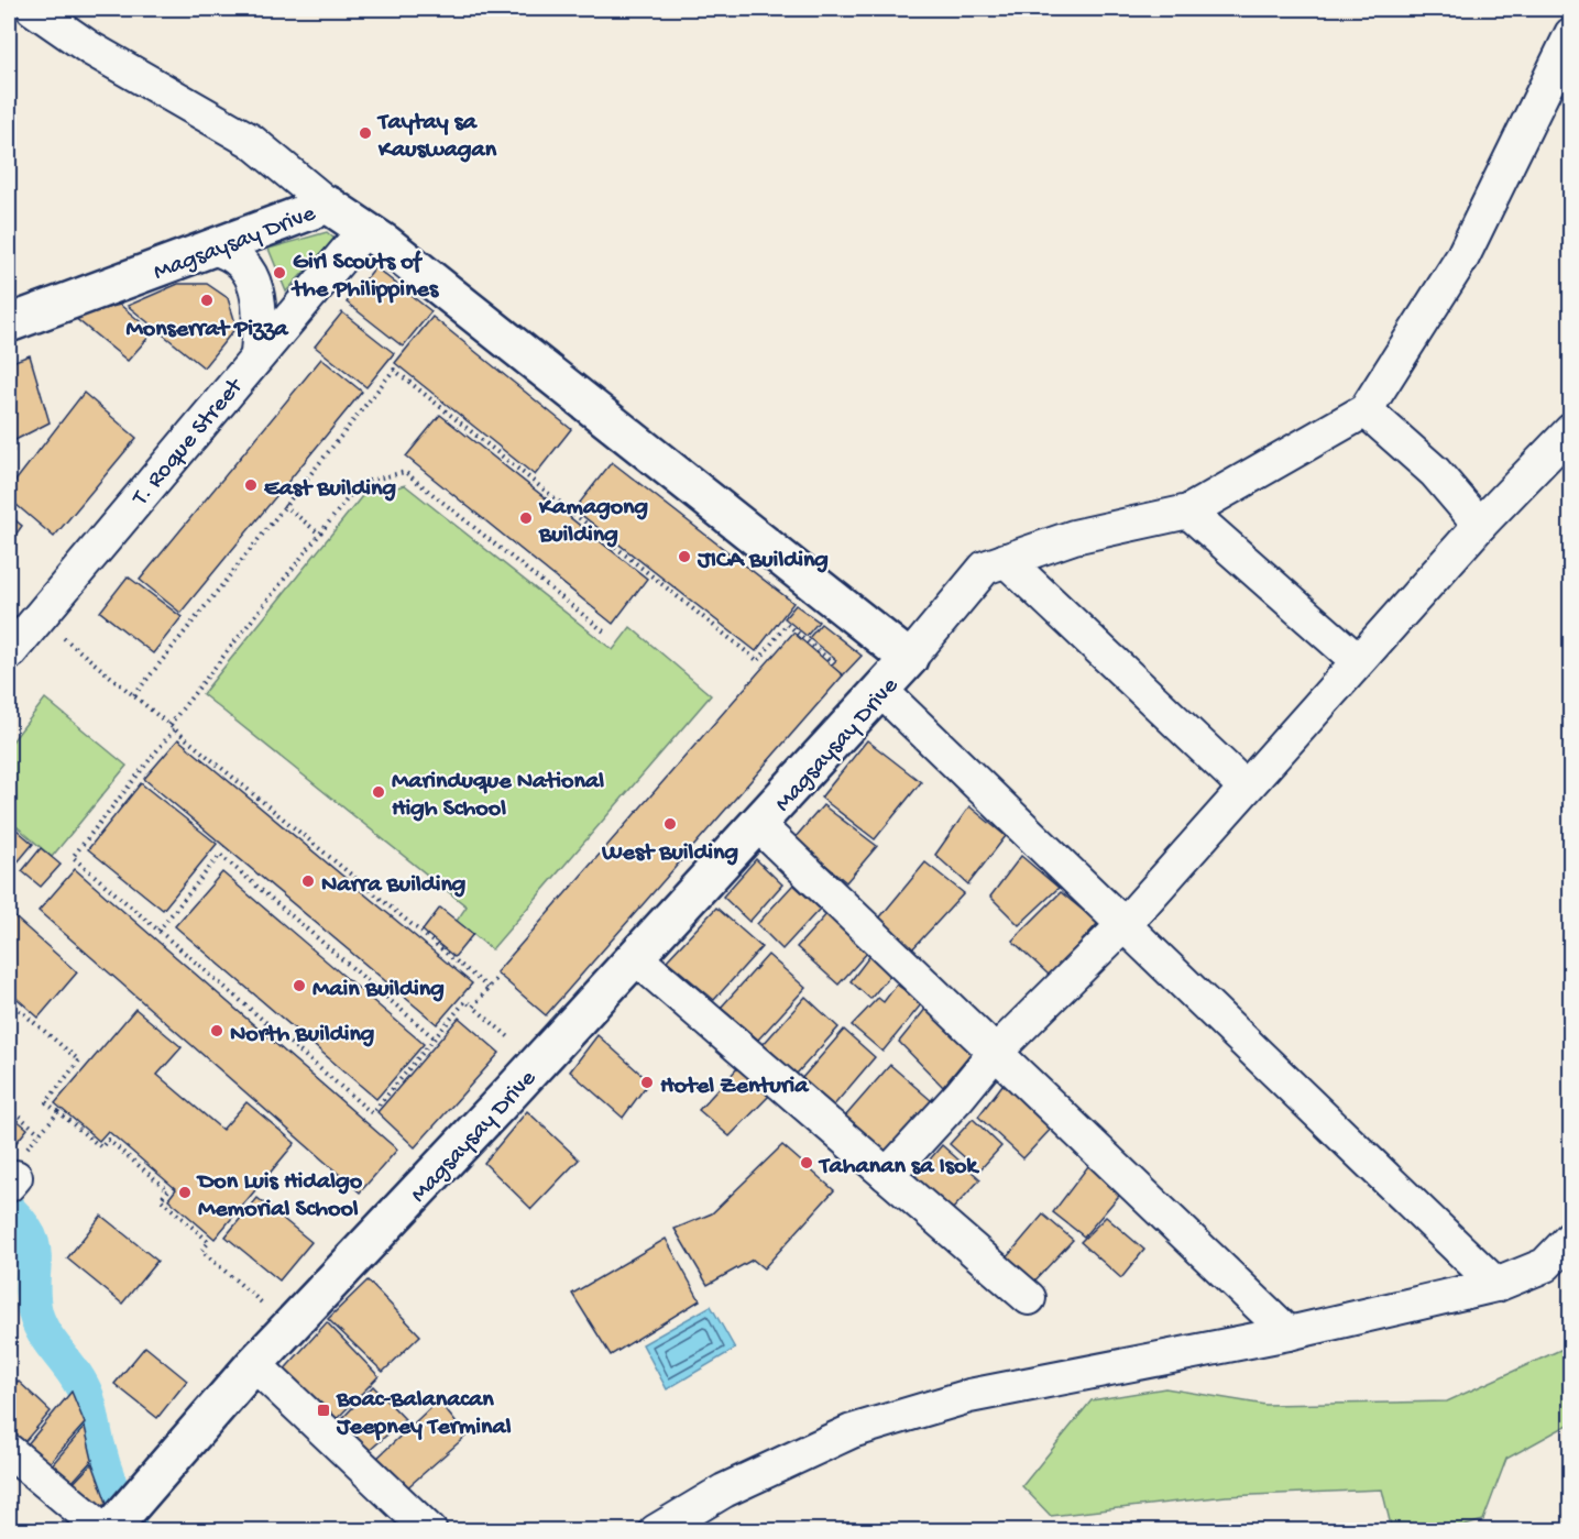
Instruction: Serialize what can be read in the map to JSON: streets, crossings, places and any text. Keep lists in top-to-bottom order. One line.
{"streets":{"main road":["Magsaysay Drive"],"street":["T. Roque Street"]},"crossings":[["Magsaysay Drive","T. Roque Street"]],"places":{"other":["Taytay sa Kauswagan","Girl Scouts of the Philippines","Monserrat Pizza","East Building","Kamagong Building","JICA Building","Marinduque National High School","West Building","Narra Building","Main Building","North Building","Hotel Zenturia","Tahanan sa Isok","Don Luis Hidalgo Memorial School"],"transit":["Boac-Balanacan Jeepney Terminal"]}}
